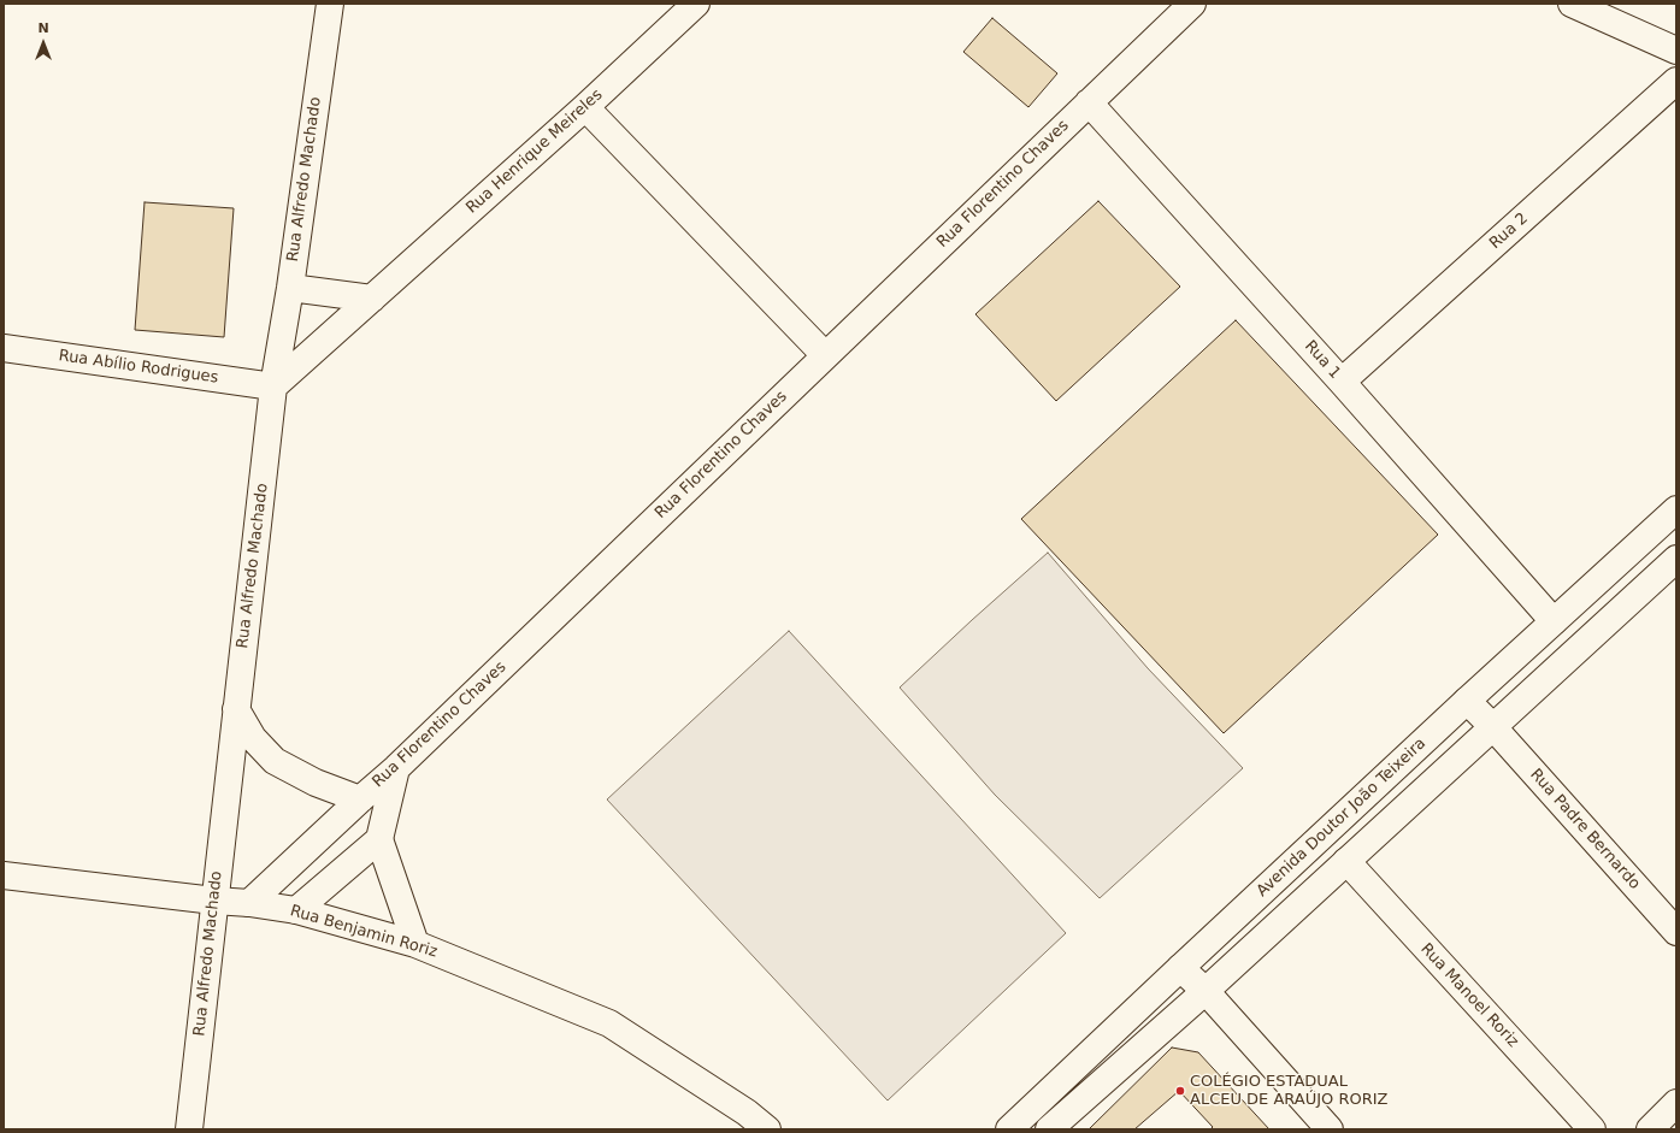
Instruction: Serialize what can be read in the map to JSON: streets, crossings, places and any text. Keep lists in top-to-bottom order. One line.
{"streets":{"street":["Rua Henrique Meireles","Rua Alfredo Machado","Rua Florentino Chaves","Rua 2","Rua 1","Rua Abílio Rodrigues","Avenida Doutor João Teixeira","Rua Padre Bernardo","Rua Benjamin Roriz","Rua Manoel Roriz"]},"crossings":[["Rua Henrique Meireles","Rua Alfredo Machado"],["Rua Henrique Meireles","Rua Abílio Rodrigues"],["Rua Alfredo Machado","Rua Abílio Rodrigues"],["Rua Alfredo Machado","Rua Benjamin Roriz"],["Rua Florentino Chaves","Rua 1"],["Rua Florentino Chaves","Rua Benjamin Roriz"],["Rua 2","Rua 1"],["Rua 1","Avenida Doutor João Teixeira"],["Avenida Doutor João Teixeira","Rua Padre Bernardo"]],"places":["COLÉGIO ESTADUAL ALCEU DE ARAÚJO RORIZ"],"north":"top"}
